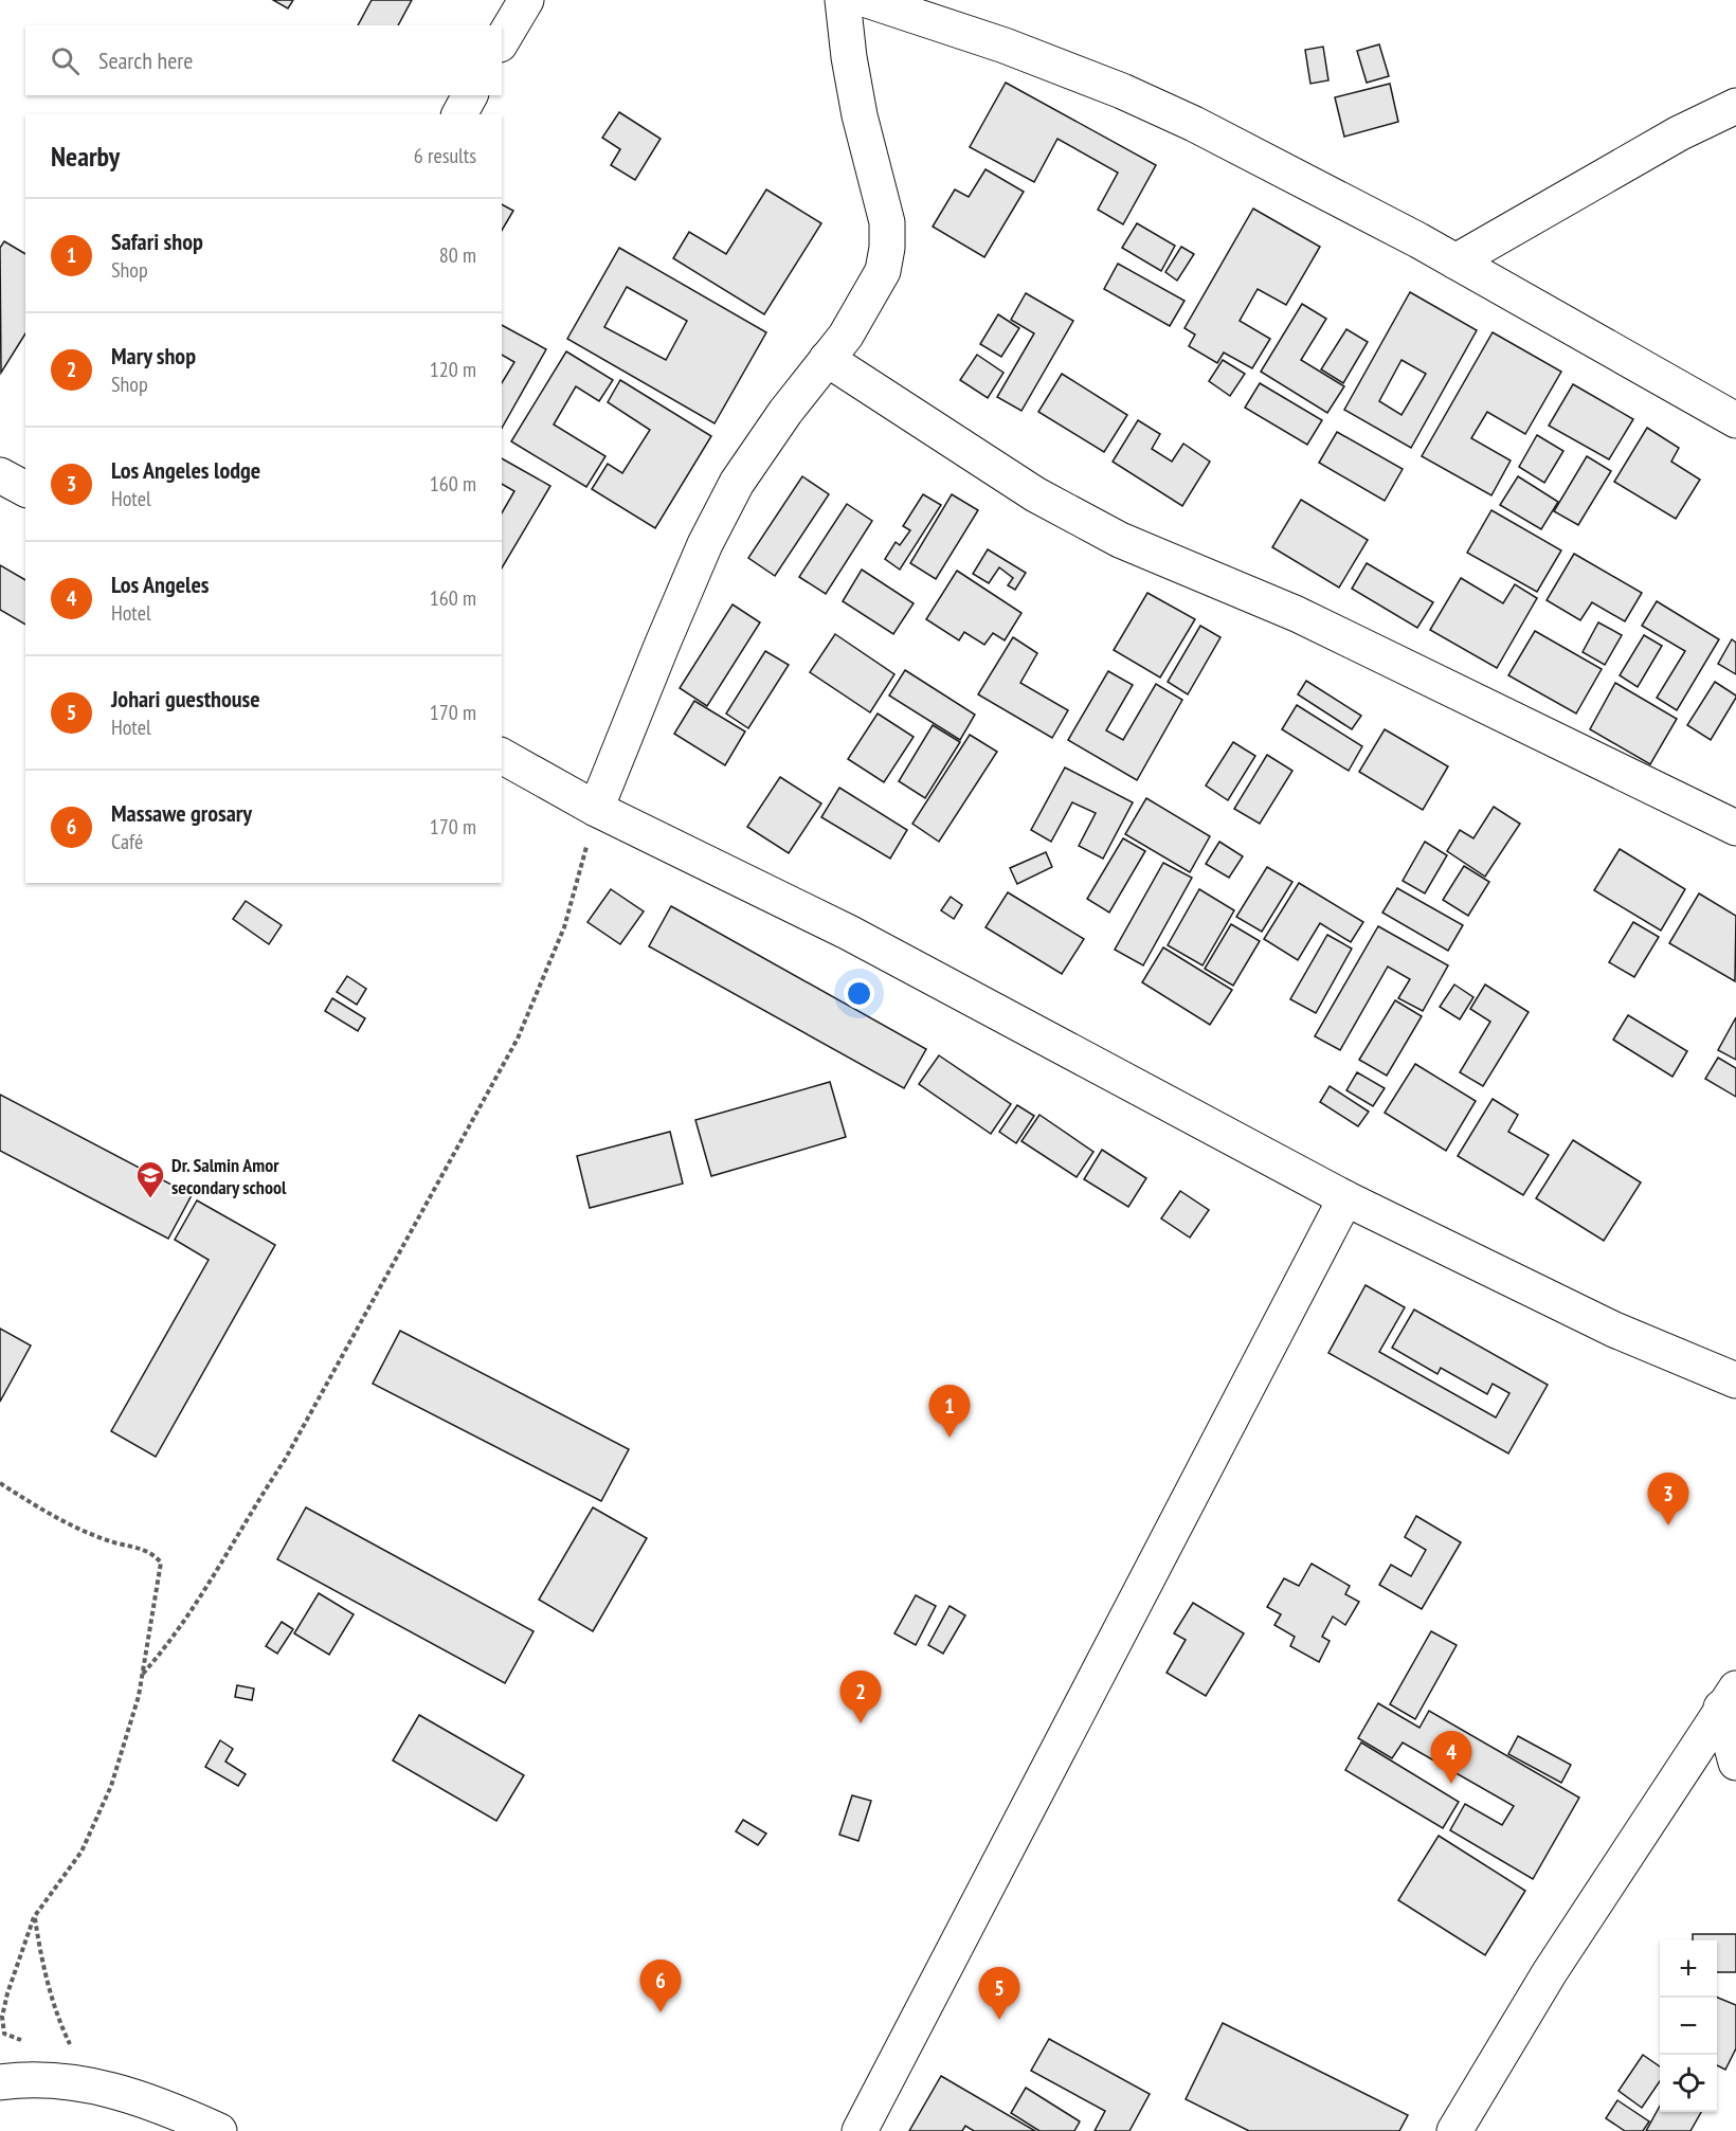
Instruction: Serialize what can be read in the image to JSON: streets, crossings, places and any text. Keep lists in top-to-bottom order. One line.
{"places":{"school or university":["Dr. Salmin Amor secondary school"]},"page":{"search":"Search here","heading":["Nearby","6 results"],"list":[{"mark":"1","name":"Safari shop","note":"Shop","value":"80 m"},{"mark":"2","name":"Mary shop","note":"Shop","value":"120 m"},{"mark":"3","name":"Los Angeles lodge","note":"Hotel","value":"160 m"},{"mark":"4","name":"Los Angeles","note":"Hotel","value":"160 m"},{"mark":"5","name":"Johari guesthouse","note":"Hotel","value":"170 m"},{"mark":"6","name":"Massawe grosary","note":"Café","value":"170 m"}],"pins":["1","3","2","4","6","5"],"map_buttons":["+","−"]}}
